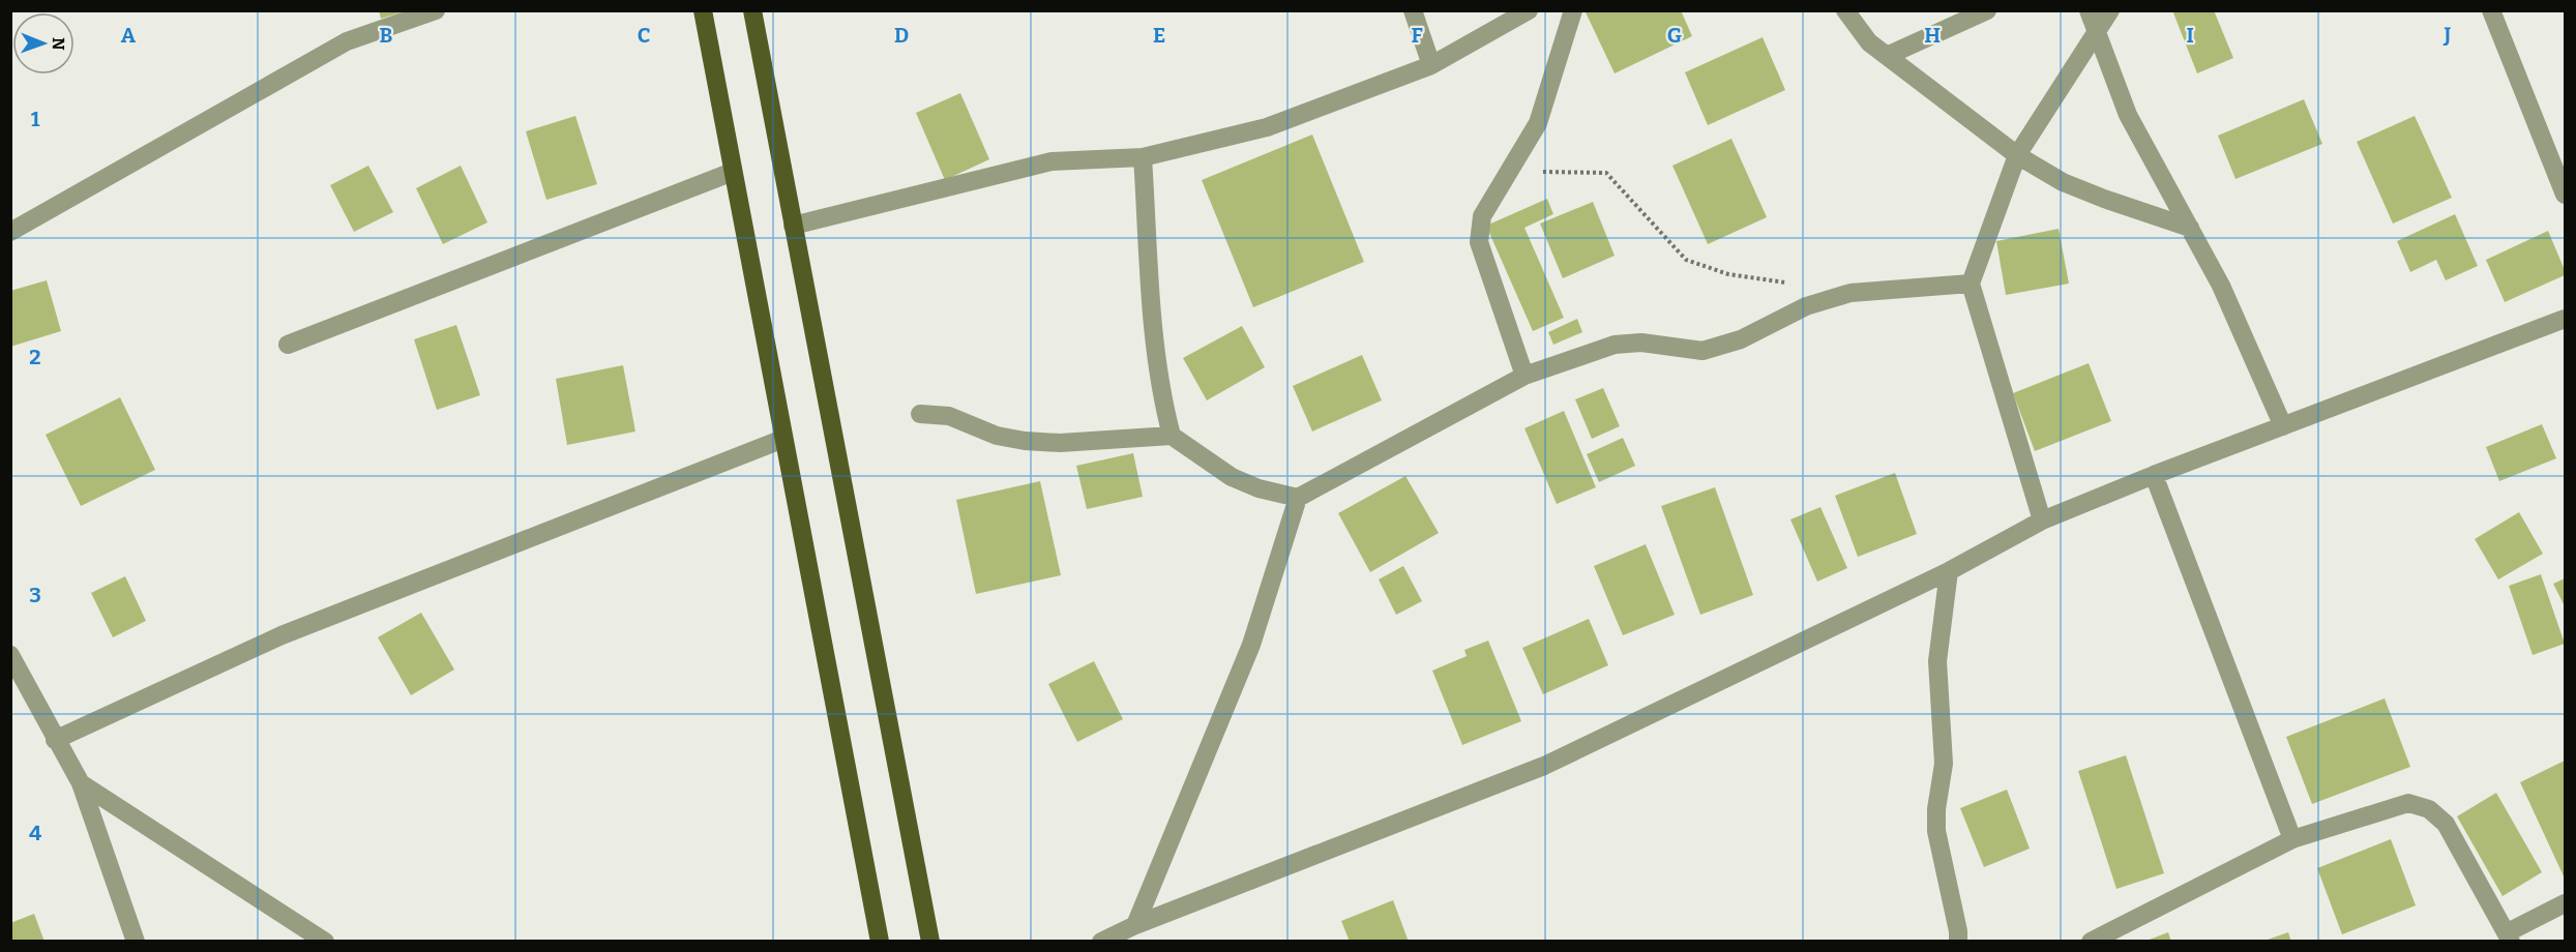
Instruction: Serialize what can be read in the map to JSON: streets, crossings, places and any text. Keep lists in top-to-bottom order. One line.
{"north":"right","grid":{"columns":["A","B","C","D","E","F","G","H","I","J"],"rows":["1","2","3","4"]}}
